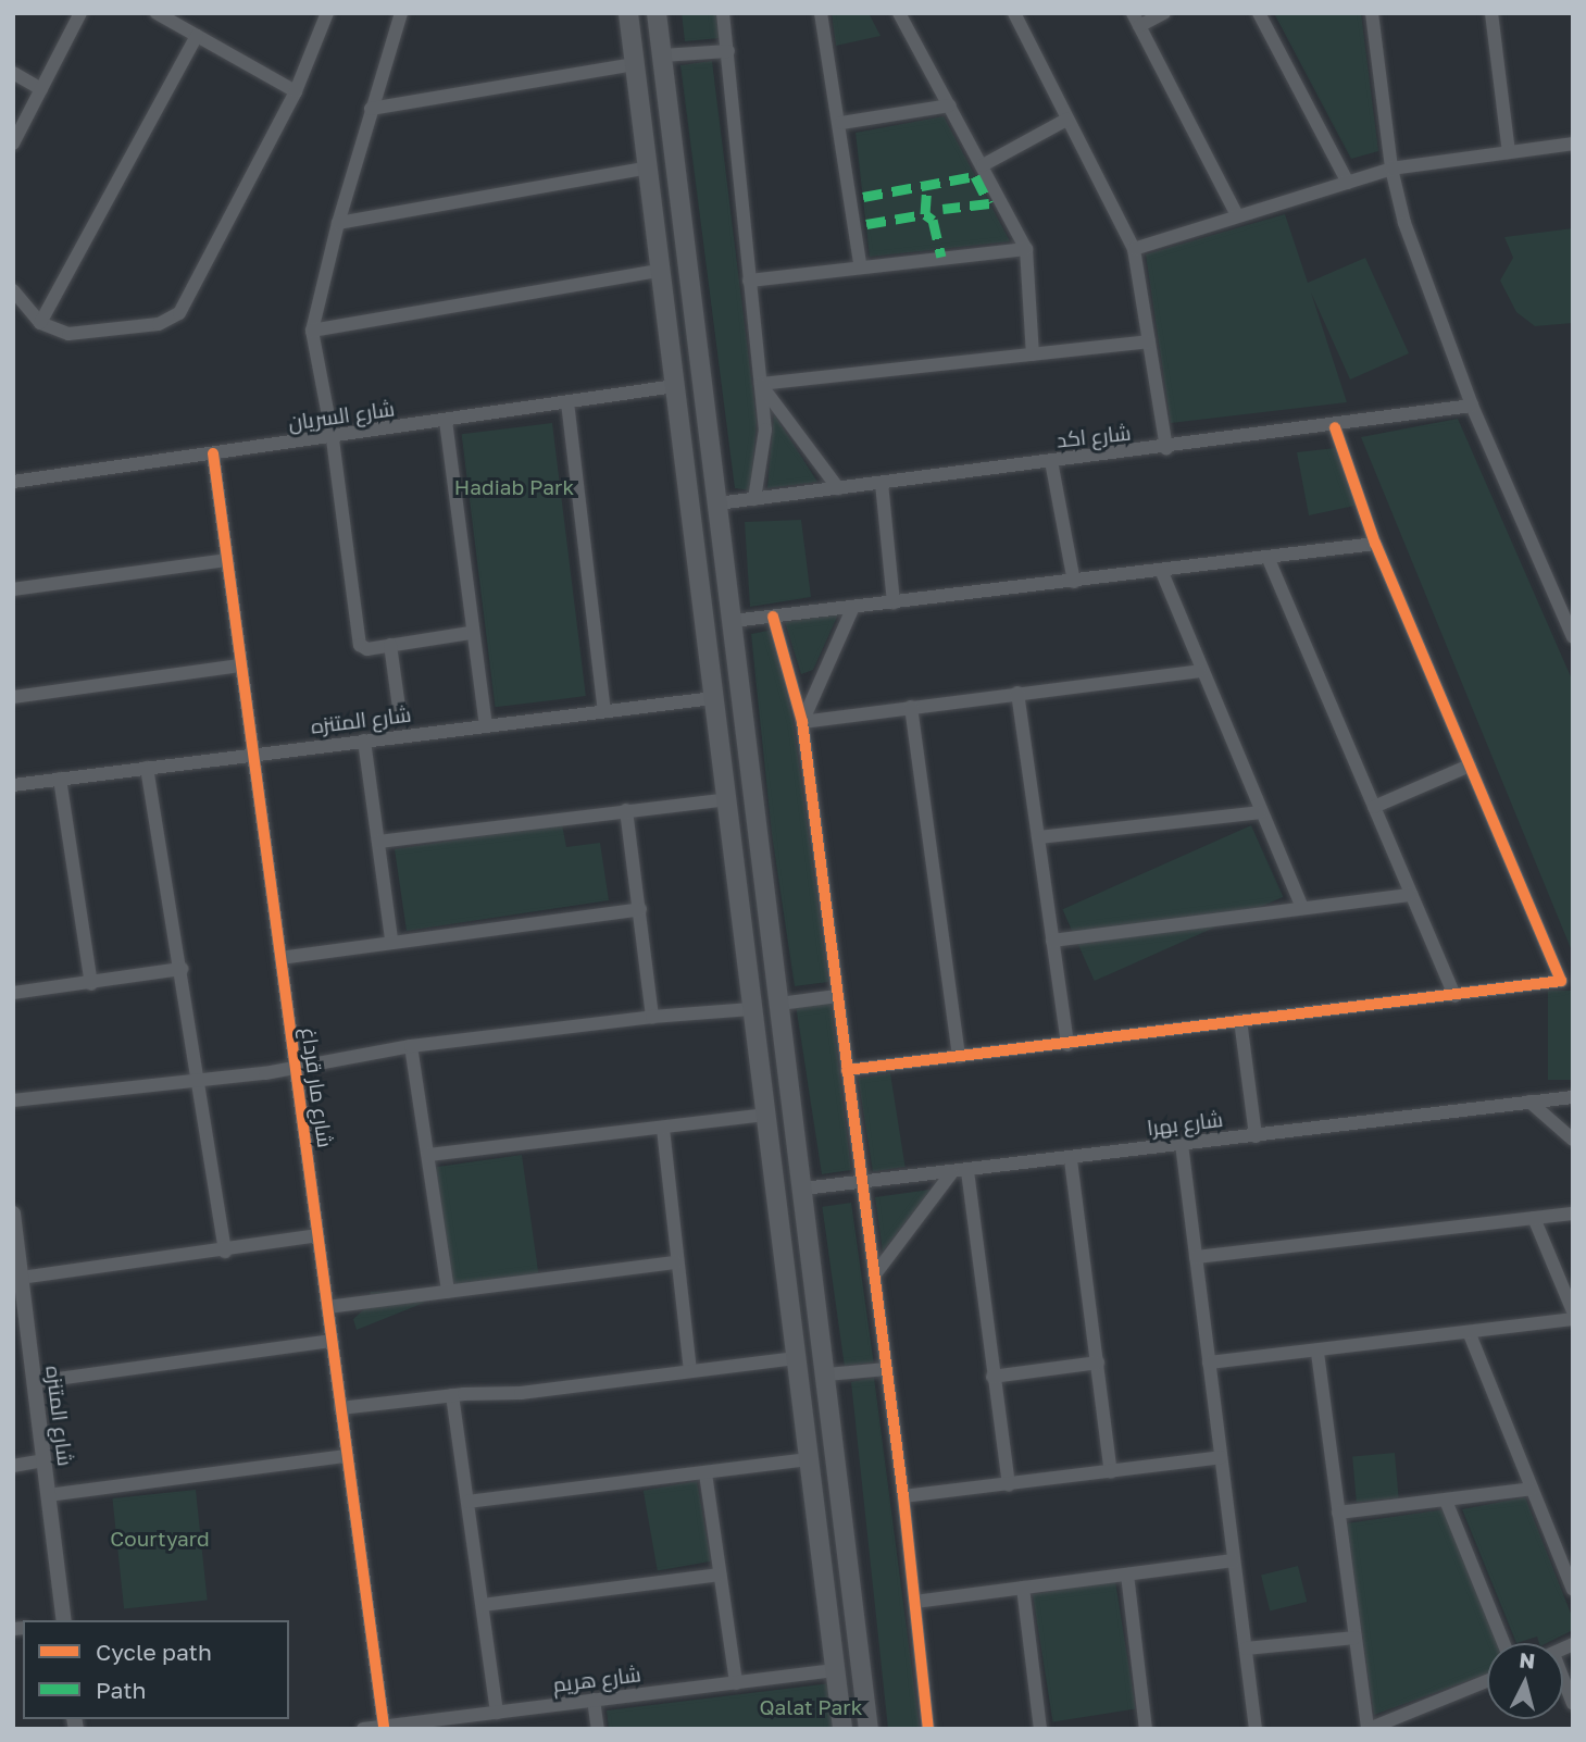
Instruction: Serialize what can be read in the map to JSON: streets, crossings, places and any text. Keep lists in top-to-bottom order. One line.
{"streets":{"street":["شارع السريان","شارع اكد","شارع المتنزه","شارع مار قرداغ","شارع بهرا","شارع هريم"]},"crossings":[["شارع السريان","شارع مار قرداغ"],["شارع المتنزه","شارع مار قرداغ"],["شارع مار قرداغ","شارع هريم"]],"parks":["Hadiab Park","Courtyard","Qalat Park"],"legend":["Cycle path","Path"],"north":"top"}
